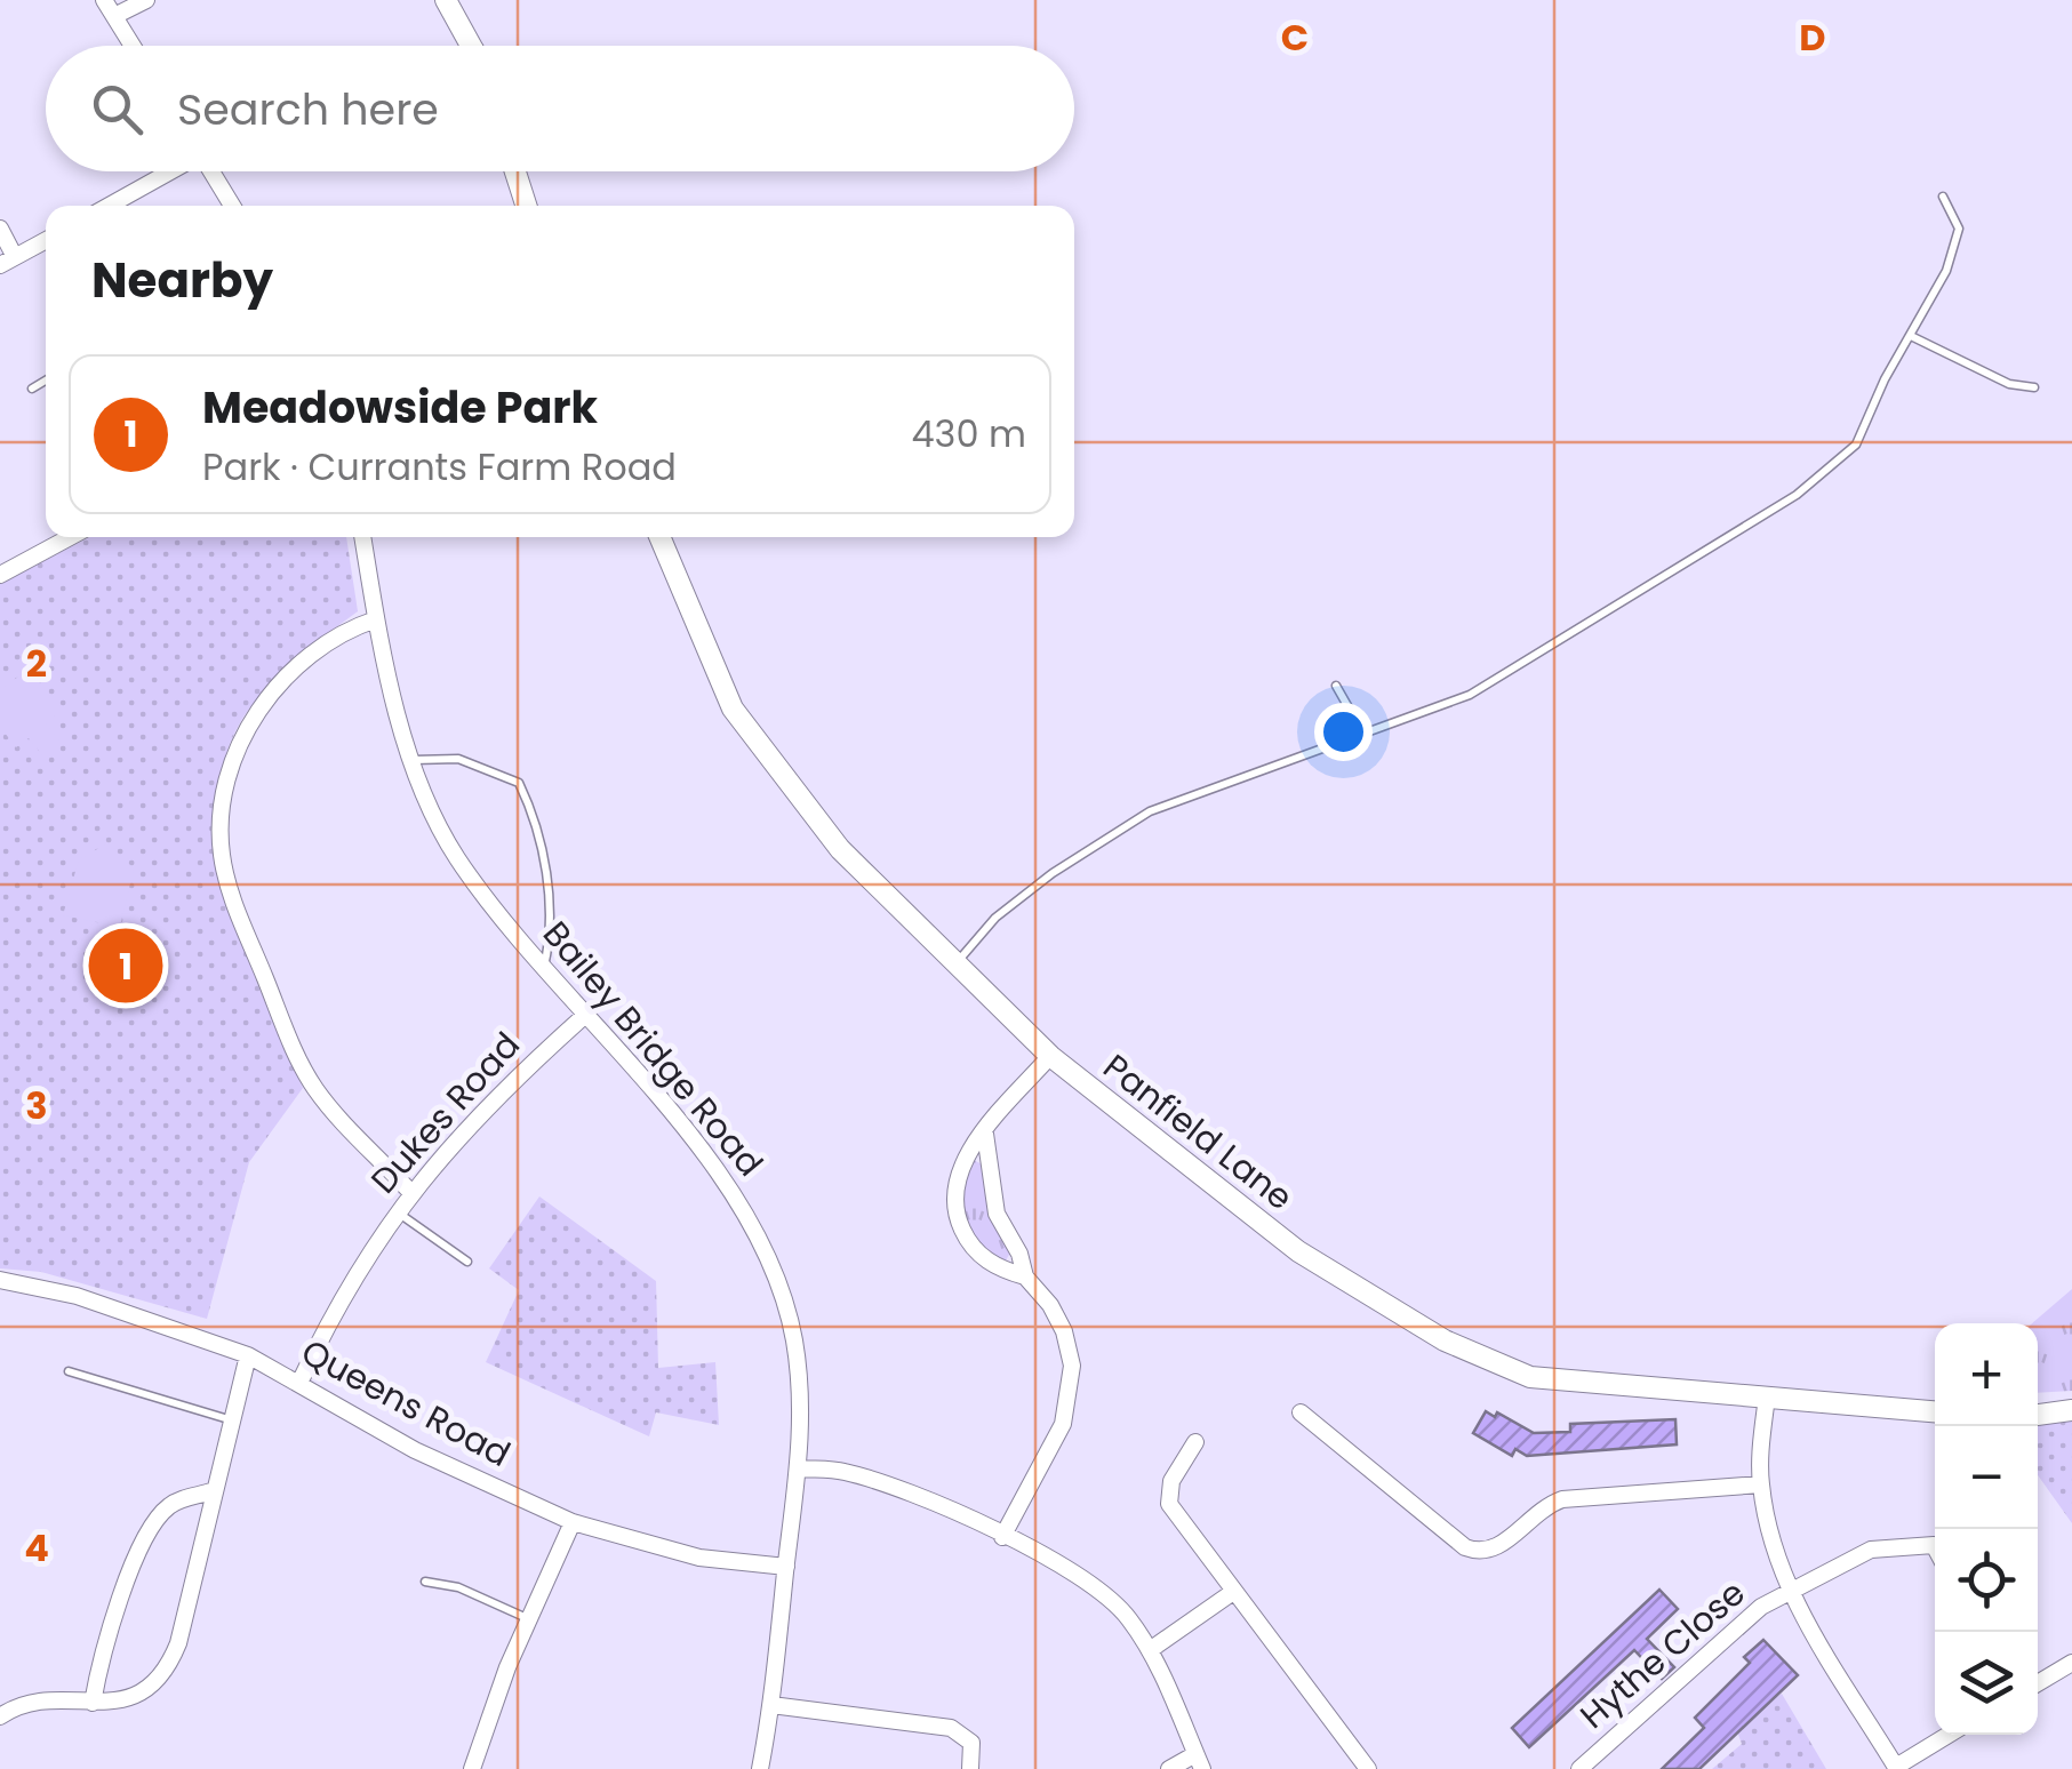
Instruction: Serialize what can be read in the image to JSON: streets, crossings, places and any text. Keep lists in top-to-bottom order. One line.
{"streets":{"street":["Bailey Bridge Road","Dukes Road","Panfield Lane","Queens Road","Hythe Close"]},"crossings":[["Bailey Bridge Road","Dukes Road"],["Bailey Bridge Road","Queens Road"],["Dukes Road","Queens Road"]],"page":{"search":"Search here","heading":"Nearby","list":[{"mark":"1","name":"Meadowside Park","note":"Park · Currants Farm Road","value":"430 m"}],"pins":"1","map_buttons":["+","−"]},"grid":{"columns":["C","D"],"rows":["2","3","4"]}}
